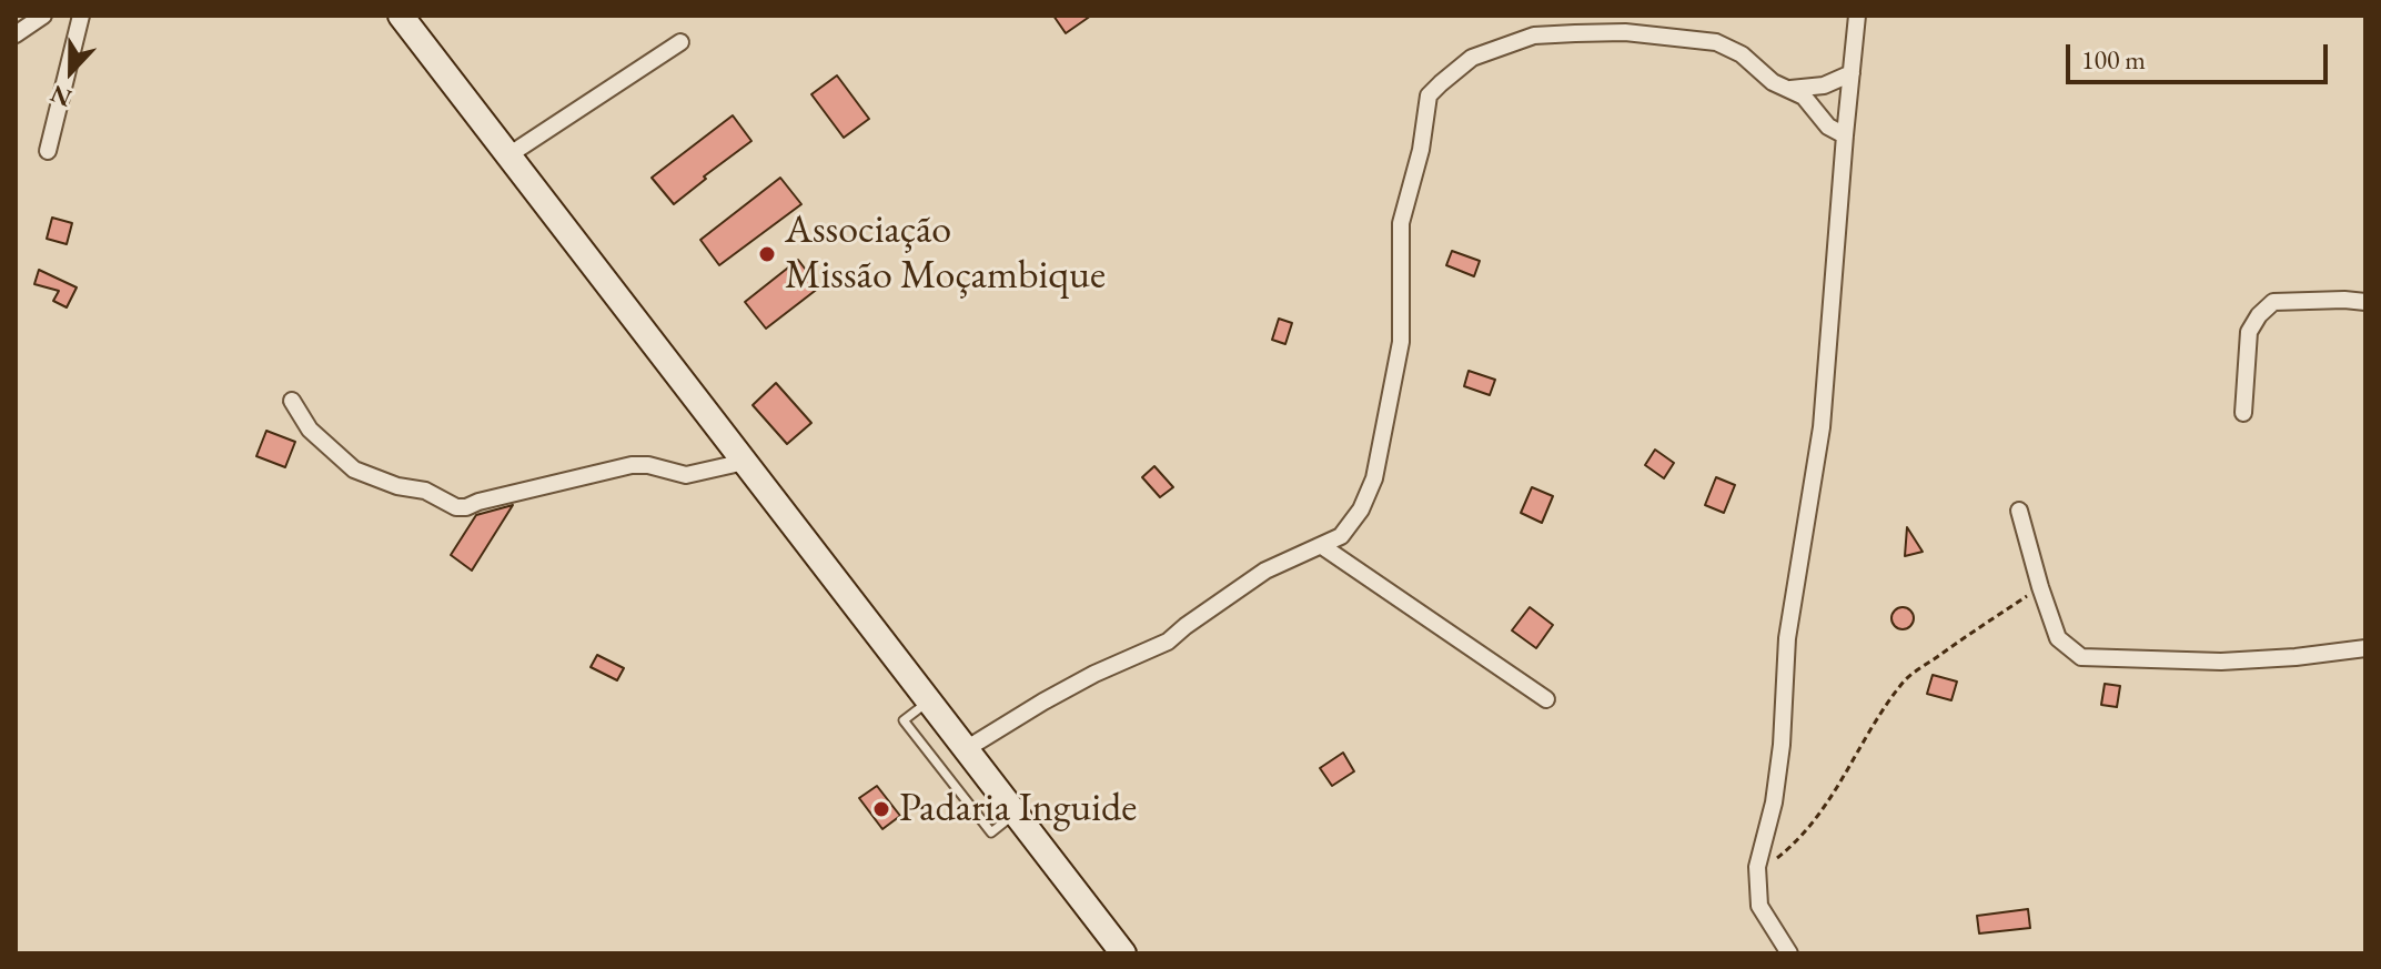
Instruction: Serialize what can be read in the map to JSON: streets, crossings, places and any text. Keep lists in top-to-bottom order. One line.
{"places":["Associação Missão Moçambique","Padaria Inguide"],"scale_bar":"100 m","north":"bottom"}
